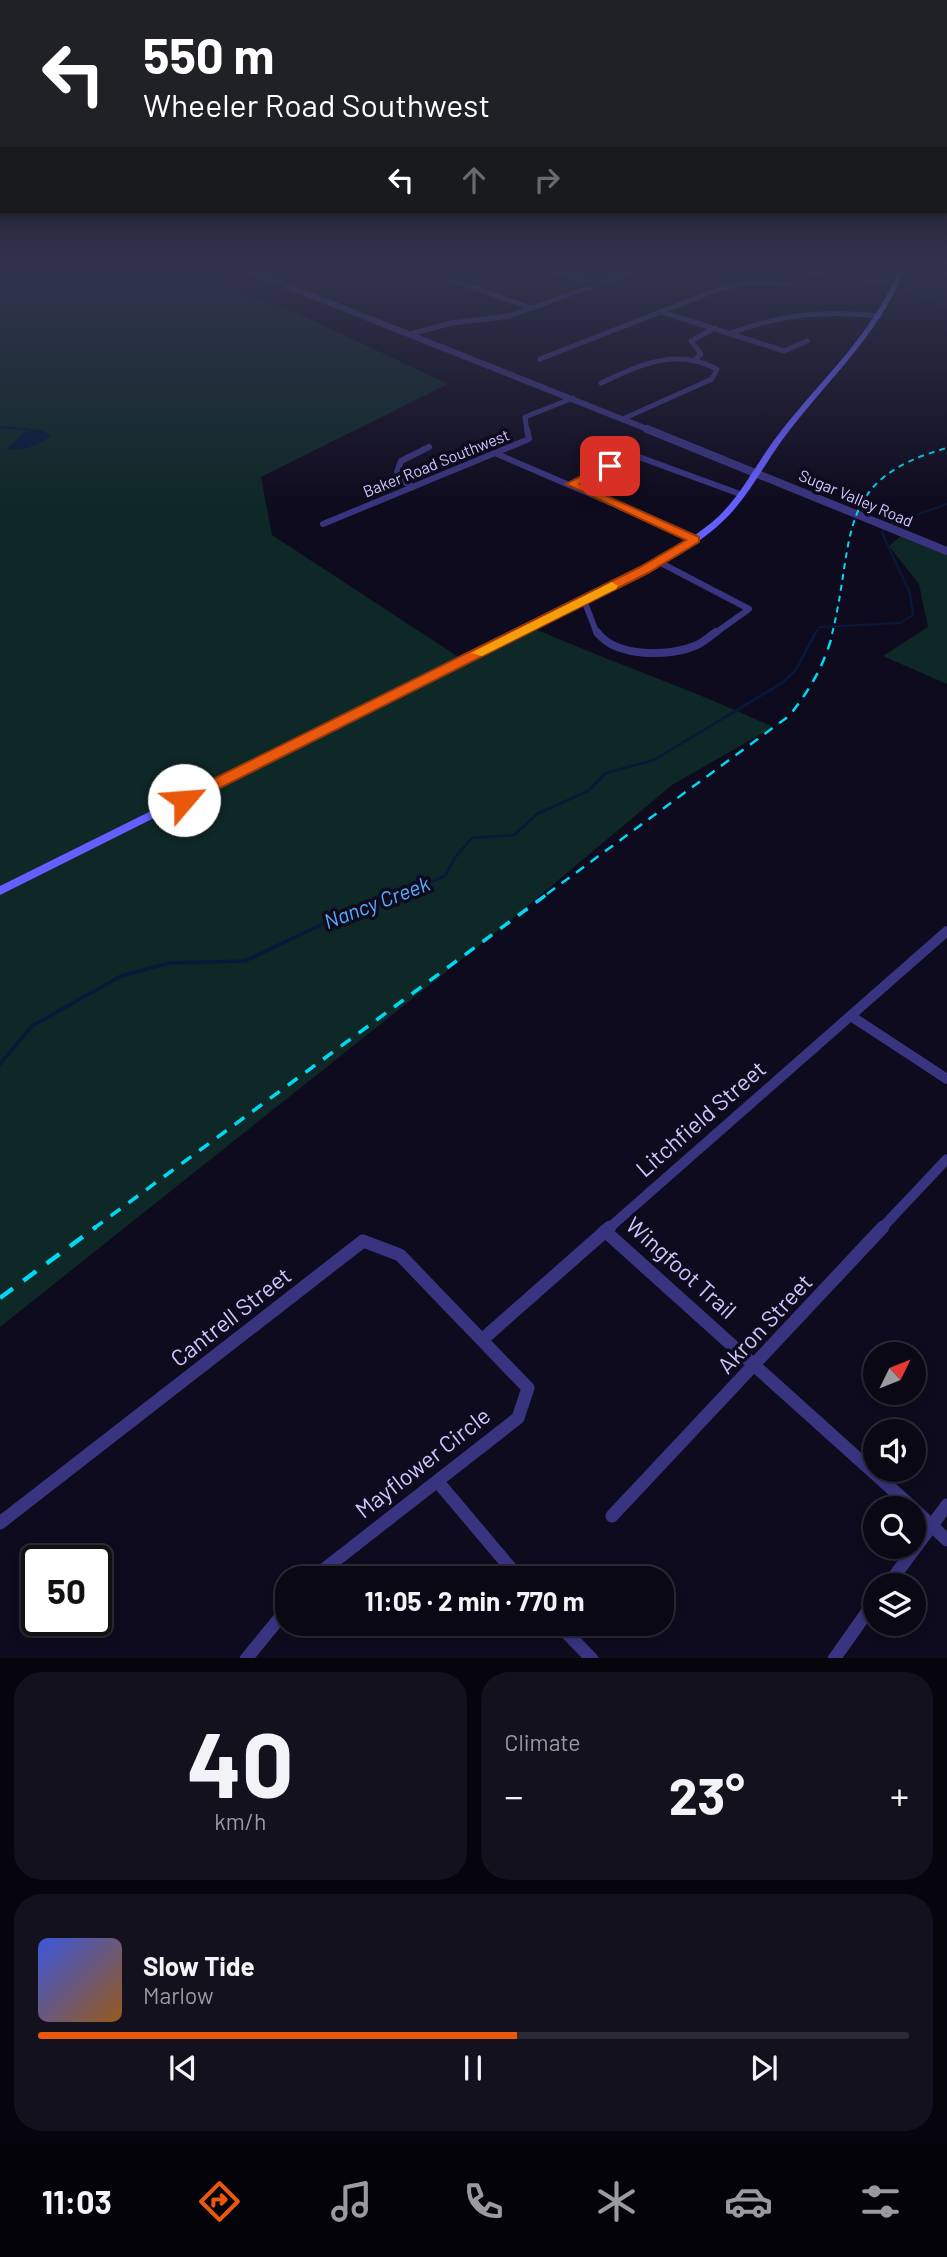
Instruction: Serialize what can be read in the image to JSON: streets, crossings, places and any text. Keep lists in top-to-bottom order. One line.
{"streets":{"street":["Baker Road Southwest","Sugar Valley Road","Litchfield Street","Wingfoot Trail","Cantrell Street","Akron Street","Mayflower Circle"]},"crossings":[["Baker Road Southwest","Sugar Valley Road"],["Litchfield Street","Wingfoot Trail"],["Litchfield Street","Cantrell Street"],["Litchfield Street","Mayflower Circle"],["Wingfoot Trail","Akron Street"],["Cantrell Street","Mayflower Circle"]],"water":["Nancy Creek"],"north":"top right","page":{"turn":["550 m","Wheeler Road Southwest"],"limit":"50","trip":"11:05 · 2 min · 770 m","tile":[["40","km/h"],"Climate"],"heat":["−","23°","+"],"song":["Slow Tide","Marlow"],"tabs":"11:03"}}
